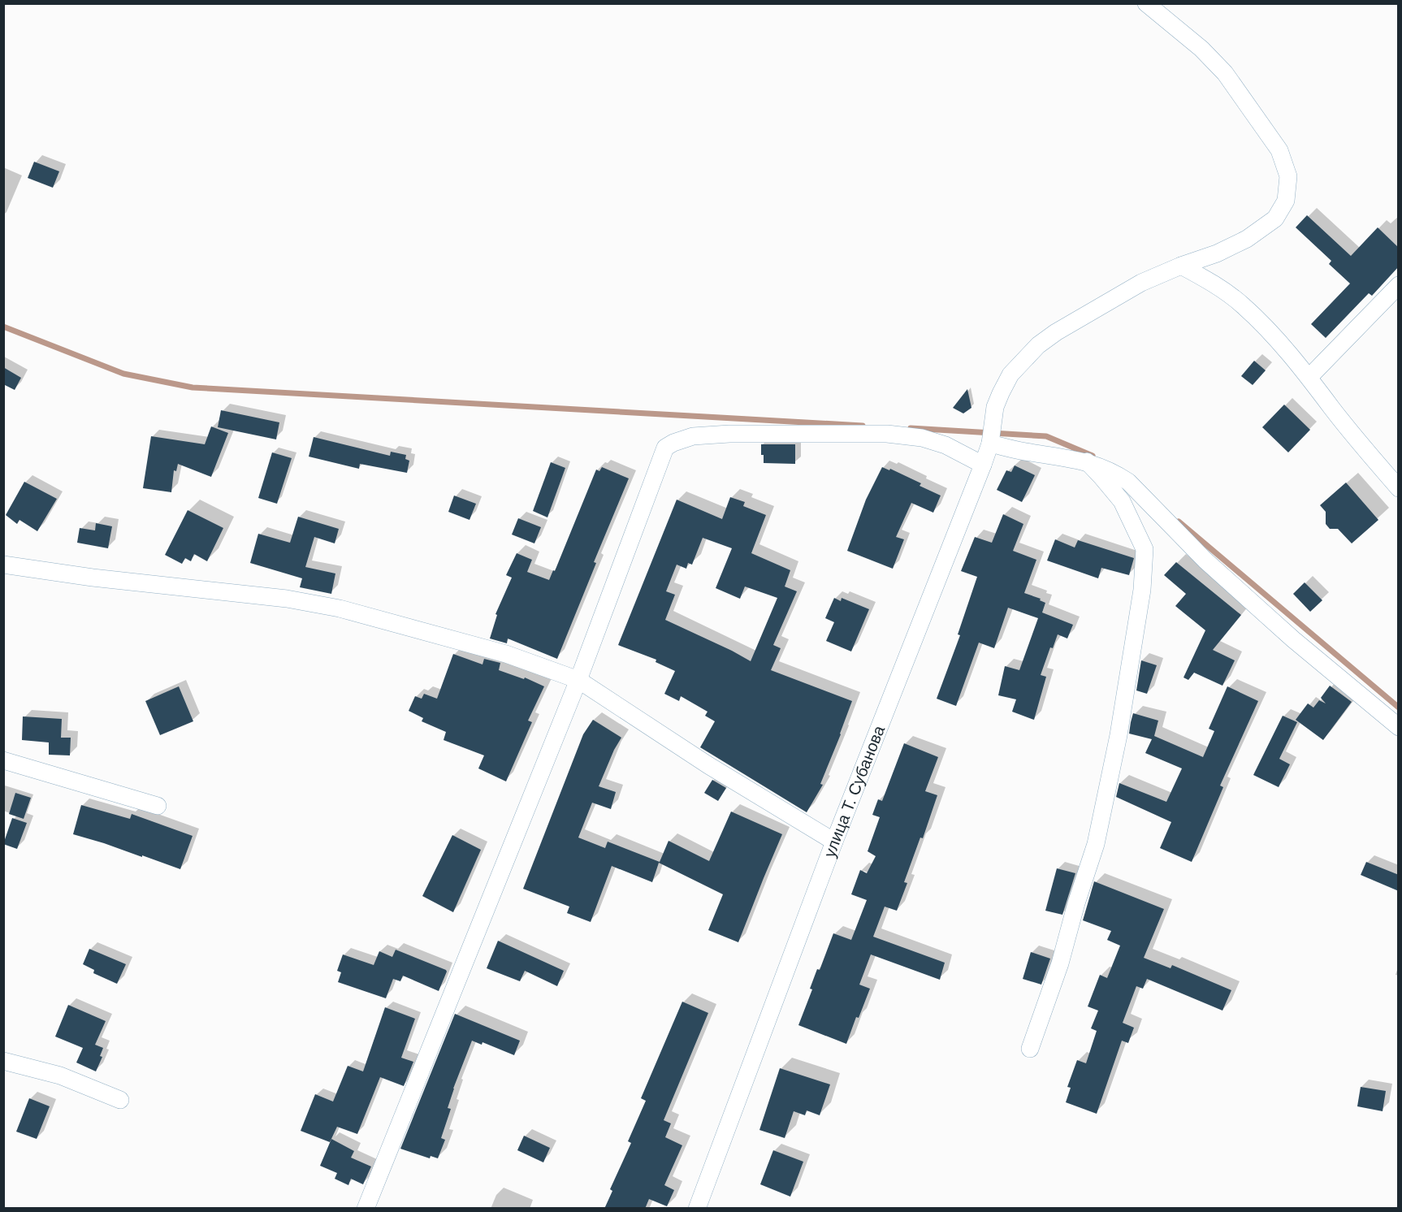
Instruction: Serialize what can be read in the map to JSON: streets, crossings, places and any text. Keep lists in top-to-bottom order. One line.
{"streets":{"street":["улица Т. Субанова"]}}
